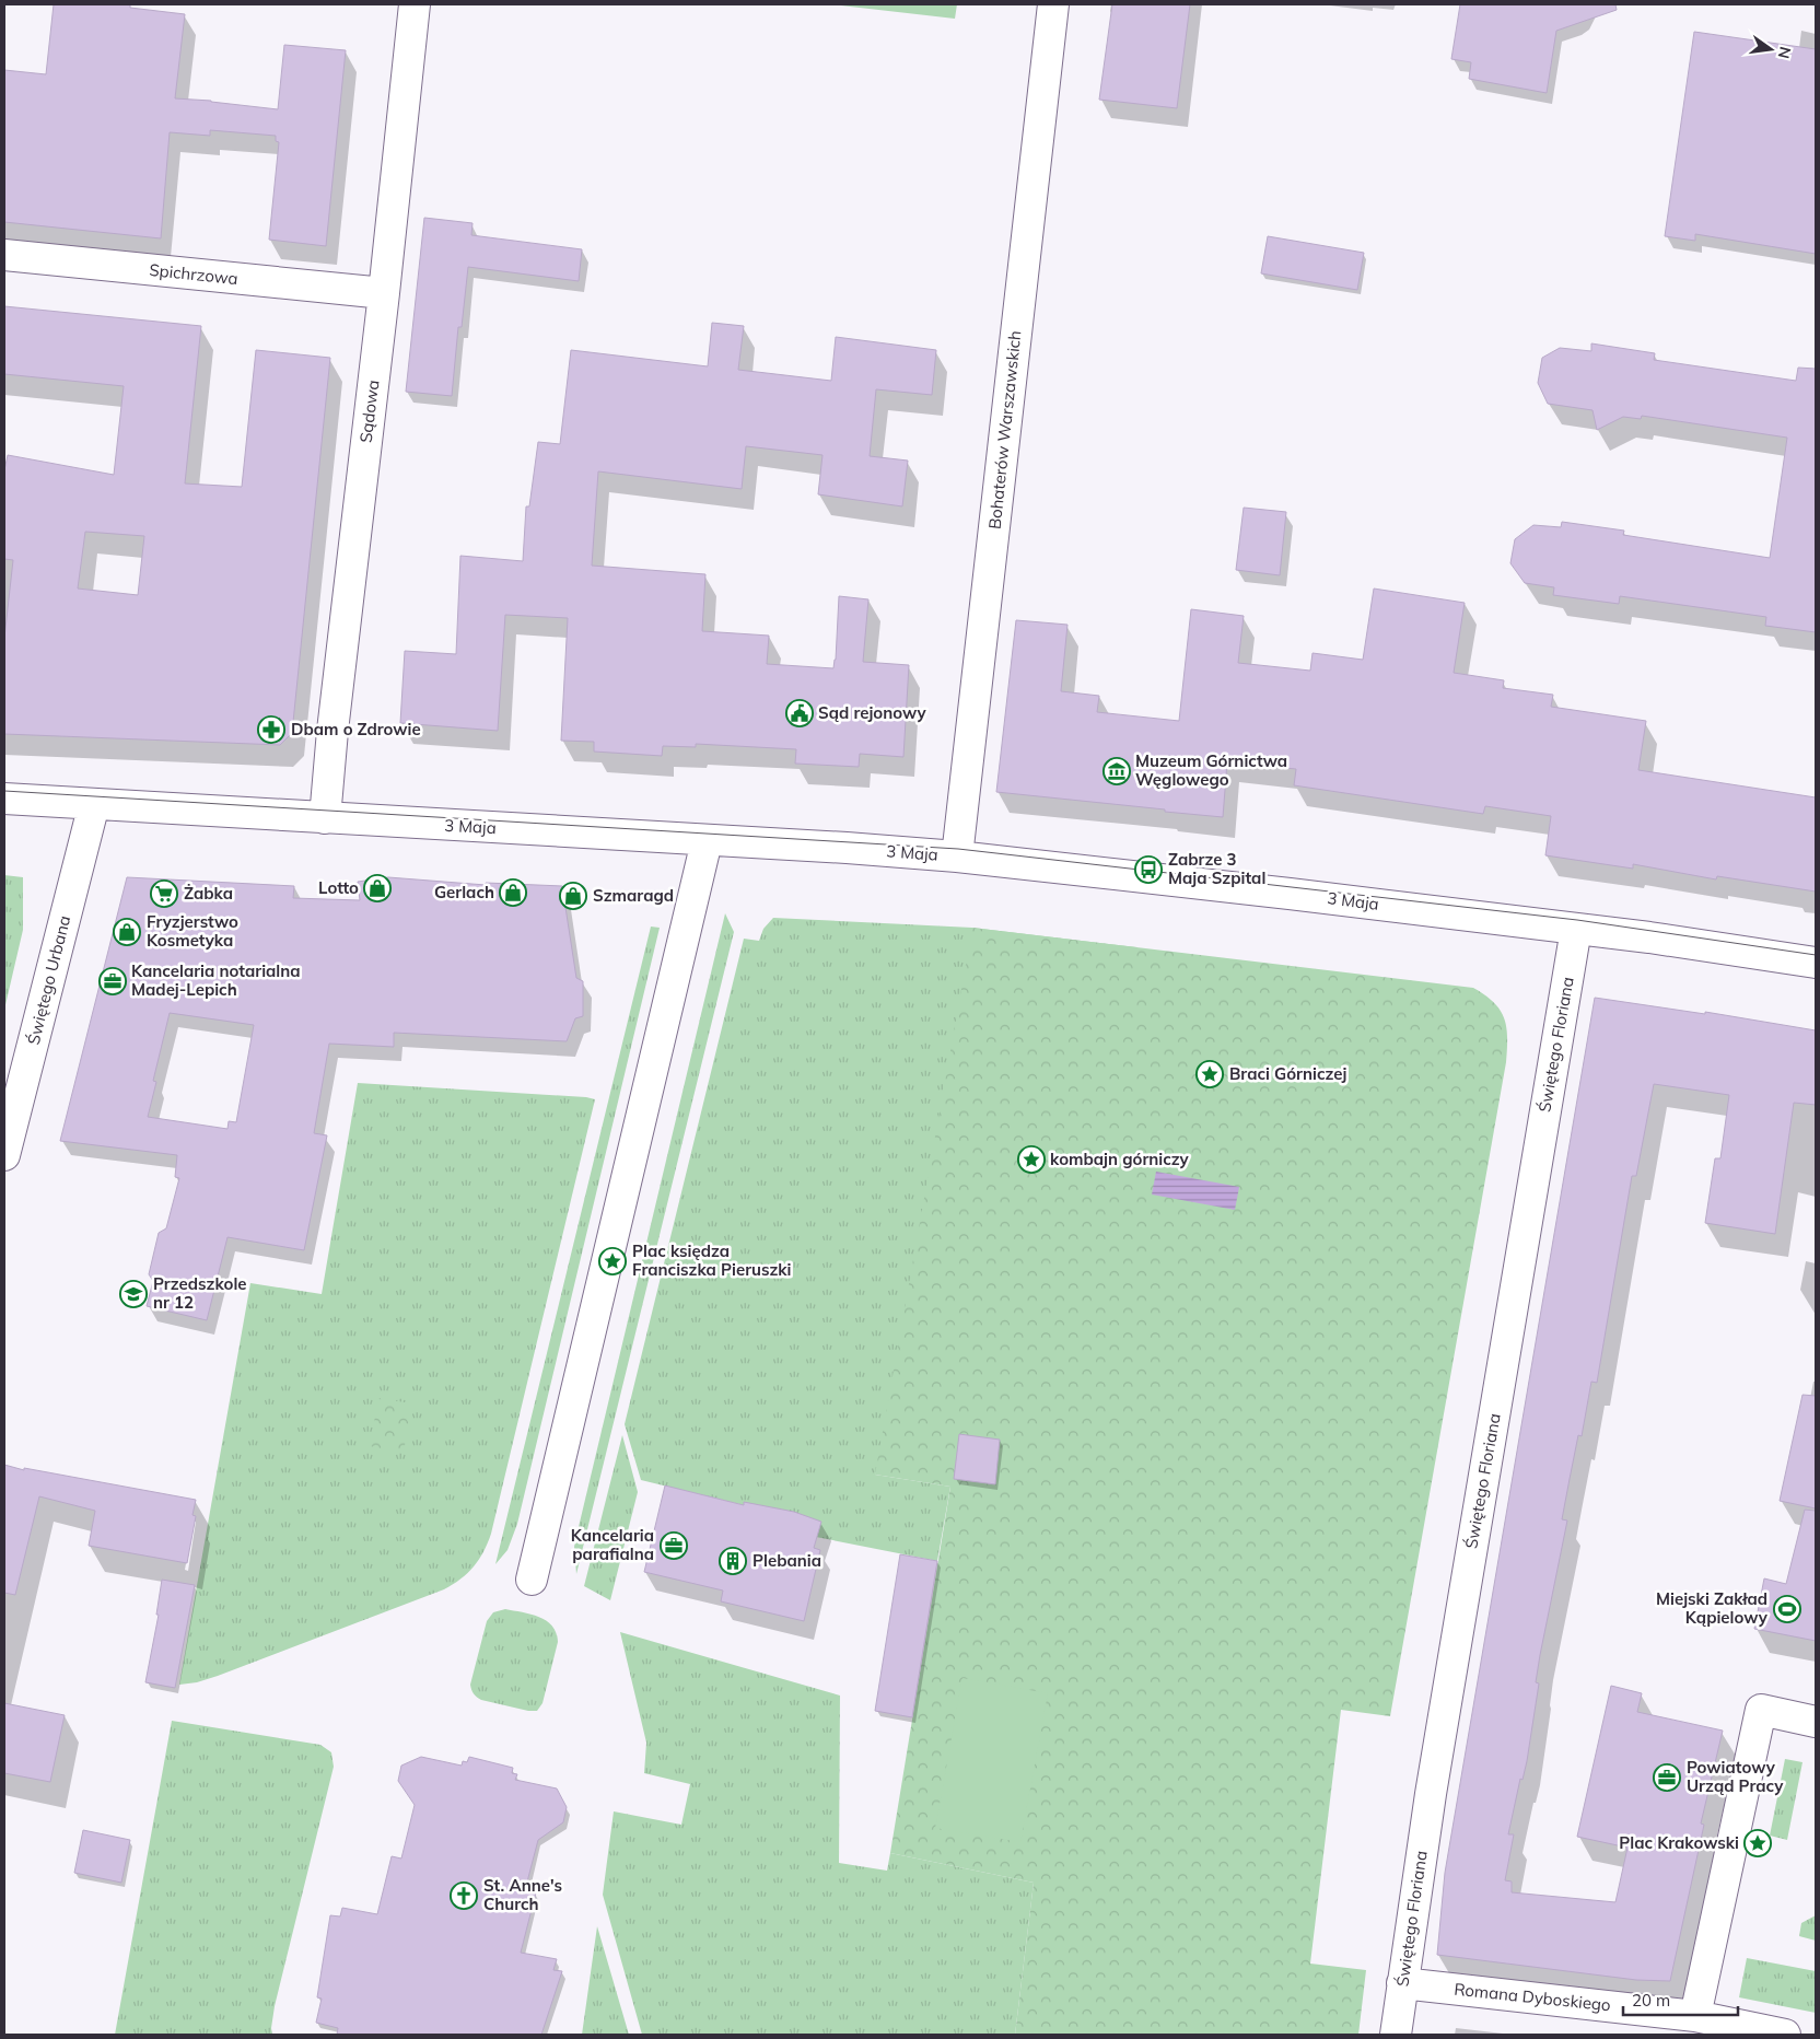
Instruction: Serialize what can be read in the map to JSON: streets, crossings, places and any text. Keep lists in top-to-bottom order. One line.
{"streets":{"street":["Spichrzowa","Sądowa","Bohaterów Warszawskich","3 Maja","Świętego Urbana","Świętego Floriana","Romana Dyboskiego"]},"crossings":[["Spichrzowa","Sądowa"],["Sądowa","3 Maja"],["Bohaterów Warszawskich","3 Maja"],["3 Maja","Świętego Urbana"],["3 Maja","Świętego Floriana"],["Świętego Floriana","Romana Dyboskiego"]],"places":{"public building":["Sąd rejonowy"],"pharmacy":["Dbam o Zdrowie"],"museum":["Muzeum Górnictwa Węglowego"],"bus stop":["Zabrze 3 Maja Szpital"],"shop":["Lotto","Gerlach","Szmaragd","Fryzjerstwo Kosmetyka"],"supermarket":["Żabka"],"office":["Kancelaria notarialna Madej-Lepich","Kancelaria parafialna","Powiatowy Urząd Pracy"],"place":["Braci Górniczej","kombajn górniczy","Plac księdza Franciszka Pieruszki","Plac Krakowski"],"school or university":["Przedszkole nr 12"],"building":["Plebania"],"sports":["Miejski Zakład Kąpielowy"],"church":["St. Anne's Church"]},"scale_bar":"20 m","north":"right"}
